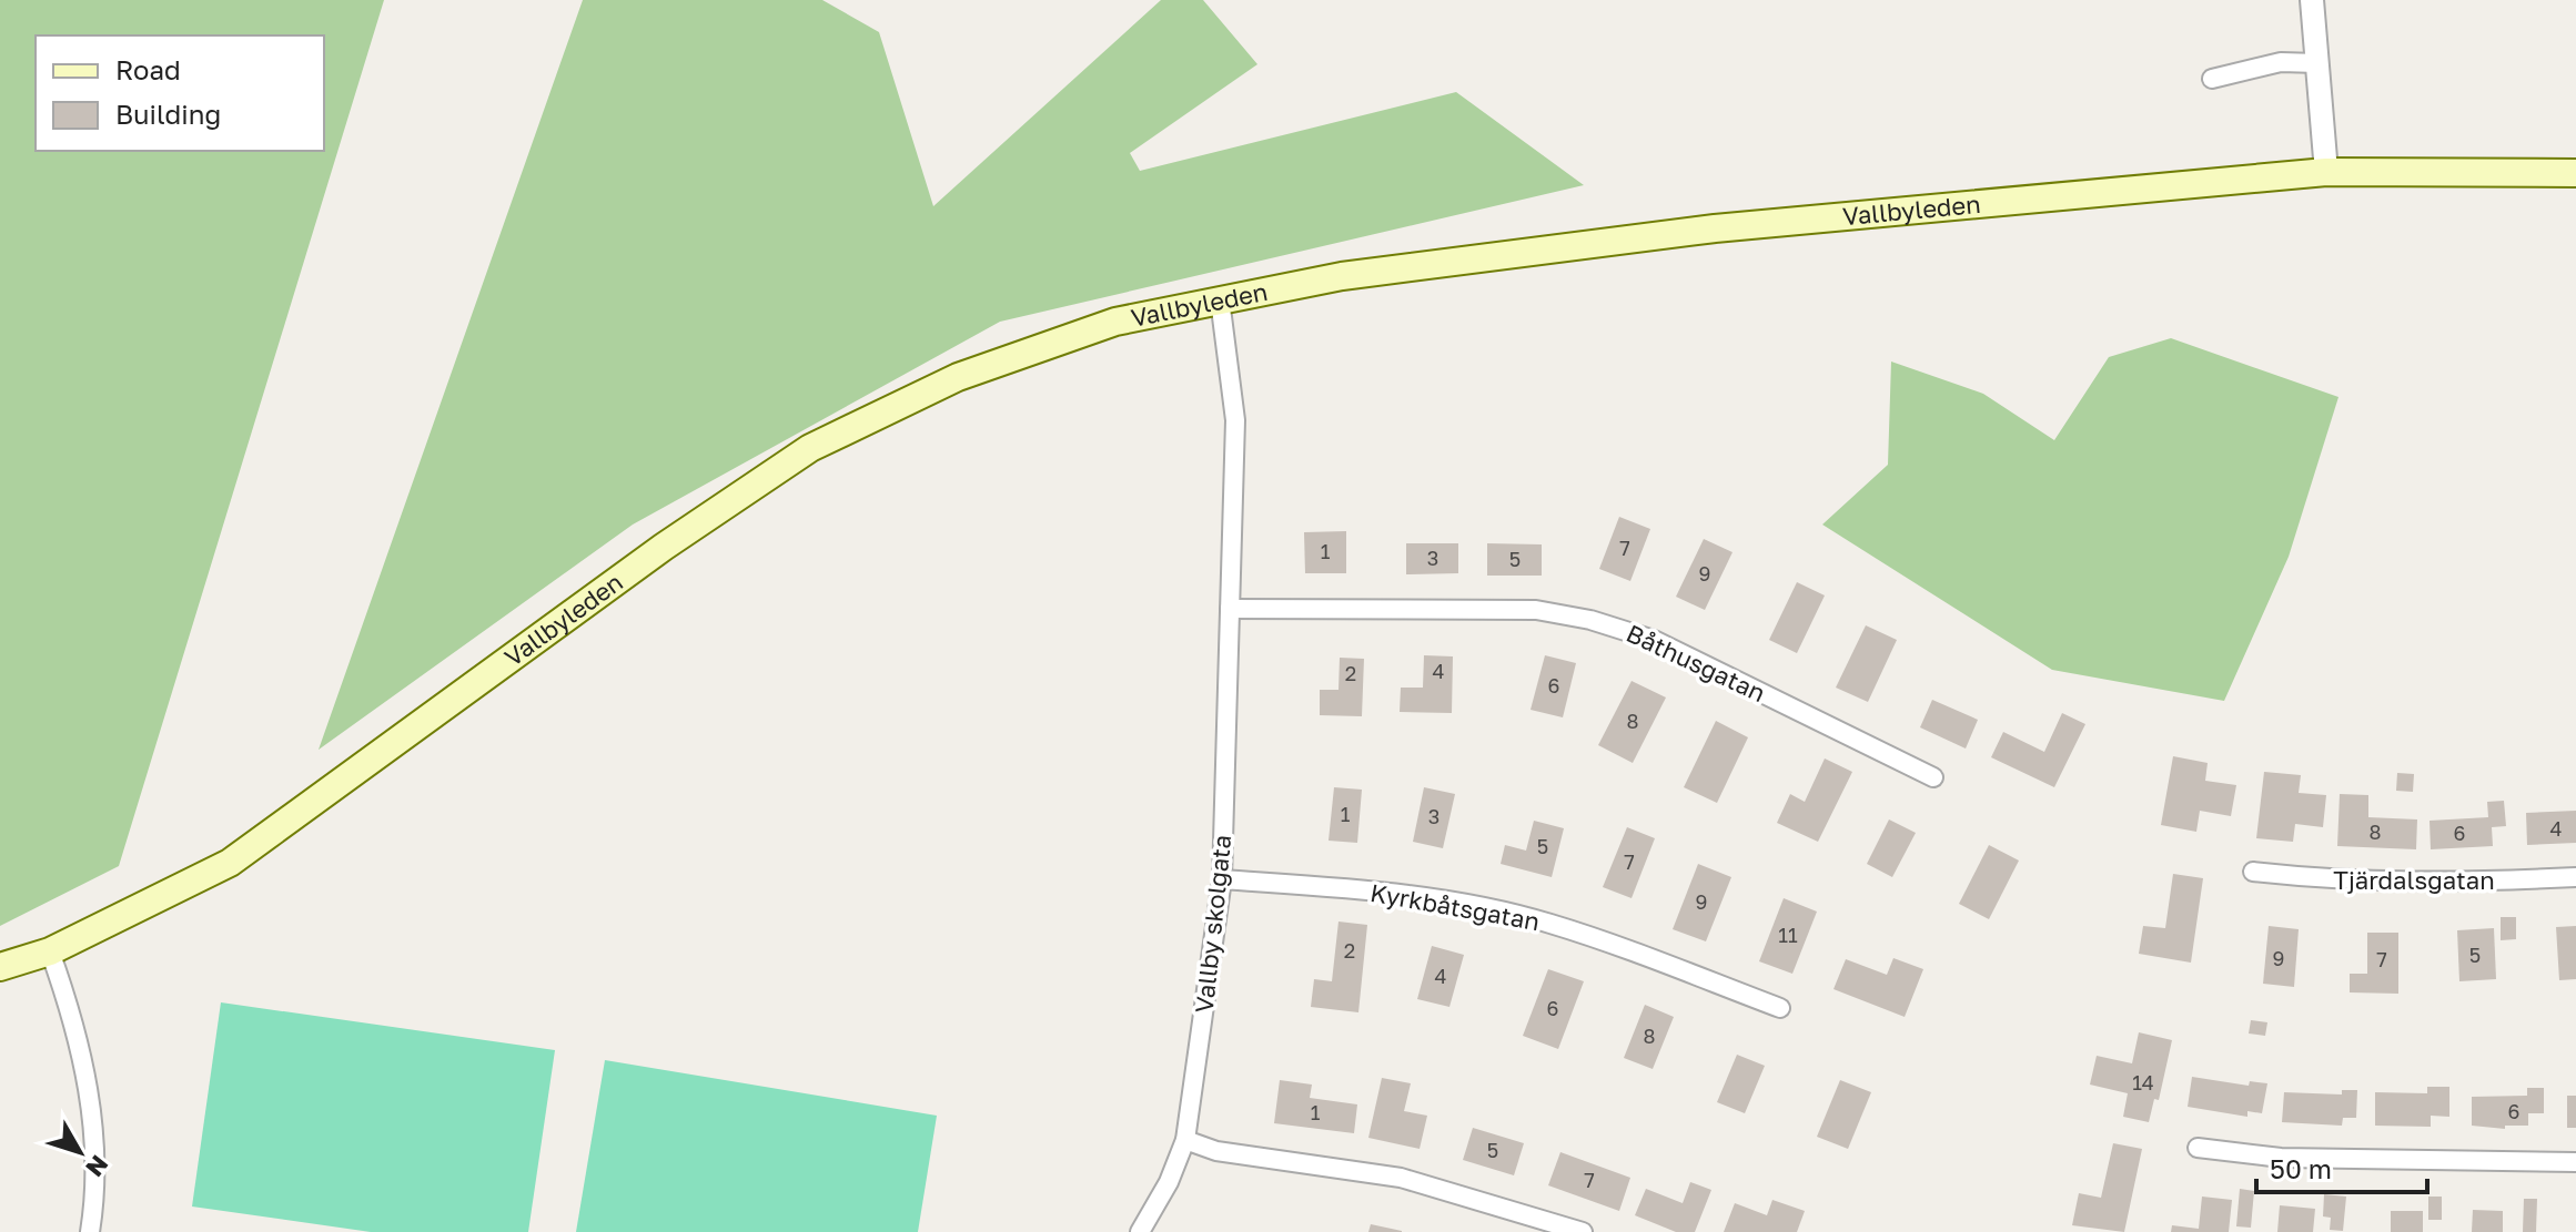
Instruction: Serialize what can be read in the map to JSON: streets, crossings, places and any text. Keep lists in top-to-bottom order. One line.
{"streets":{"main road":["Vallbyleden"],"street":["Båthusgatan","Tjärdalsgatan","Kyrkbåtsgatan","Vallby skolgata"]},"crossings":[["Vallbyleden","Vallby skolgata"],["Båthusgatan","Vallby skolgata"],["Kyrkbåtsgatan","Vallby skolgata"]],"house_numbers":["7","1","3","5","9","4","2","6","8","1","3","4","8","6","5","7","9","11","2","5","9","7","4","6","8","14","6","1","5","7"],"legend":["Road","Building"],"scale_bar":"50 m","north":"bottom right"}
